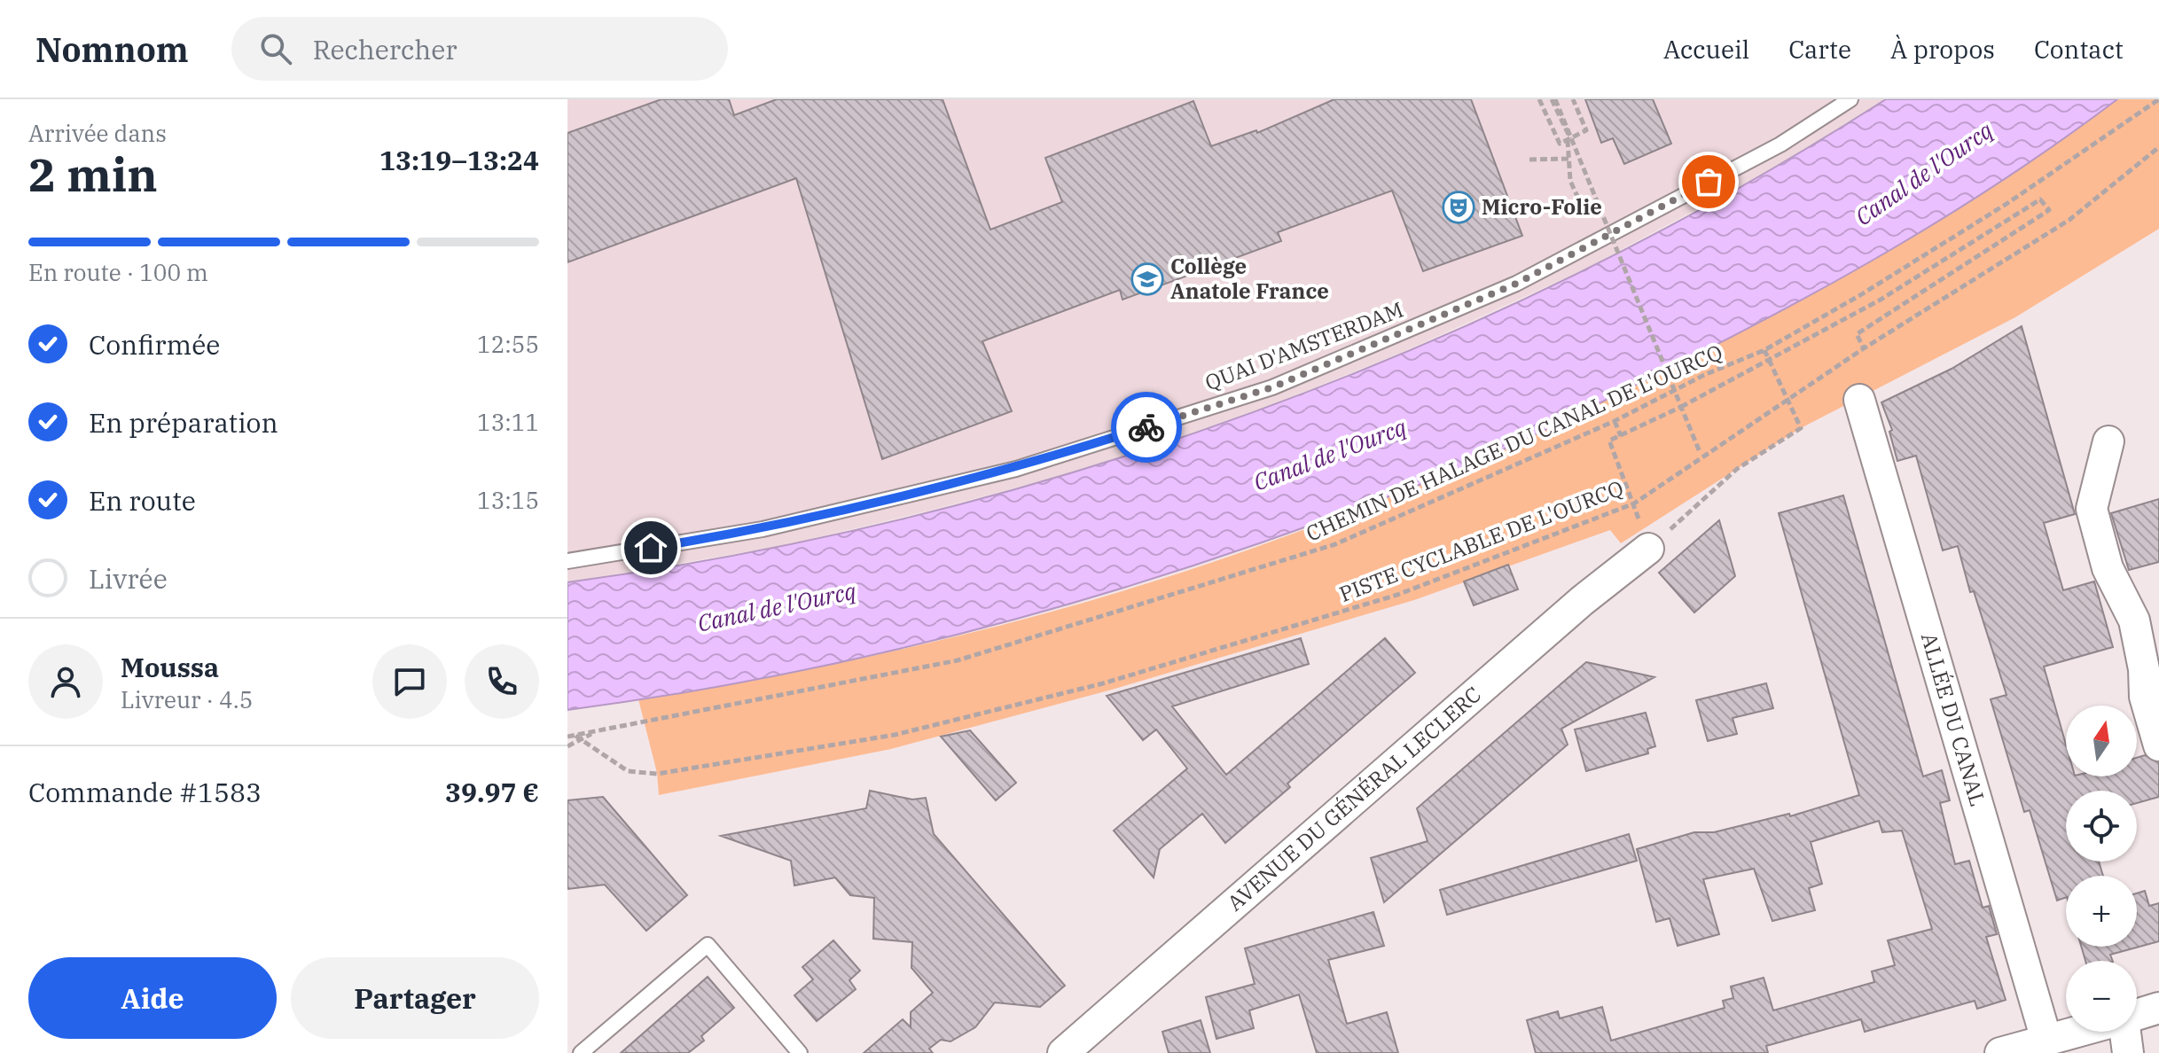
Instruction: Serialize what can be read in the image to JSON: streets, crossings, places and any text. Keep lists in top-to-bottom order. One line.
{"streets":{"street":["ALLÉE DU CANAL","AVENUE DU GÉNÉRAL LECLERC"],"lane":["QUAI D'AMSTERDAM"],"path":["CHEMIN DE HALAGE DU CANAL DE L'OURCQ","PISTE CYCLABLE DE L'OURCQ"]},"crossings":[["CHEMIN DE HALAGE DU CANAL DE L'OURCQ","PISTE CYCLABLE DE L'OURCQ"]],"water":["Canal de l'Ourcq"],"places":{"theatre":["Micro-Folie"],"school or university":["Collège Anatole France"]},"north":"top","page":{"header":"Nomnom","search":"Rechercher","nav":["Accueil","Carte","À propos","Contact"],"heading":["2 min","Arrivée dans","13:19–13:24"],"panel":["Moussa","Livreur · 4.5","Commande #1583","39.97 €"],"bar":"En route · 100 m","list":[["Confirmée","12:55"],["En préparation","13:11"],["En route","13:15"],"Livrée"],"map_buttons":["+","−"],"buttons":["Aide","Partager"]}}
